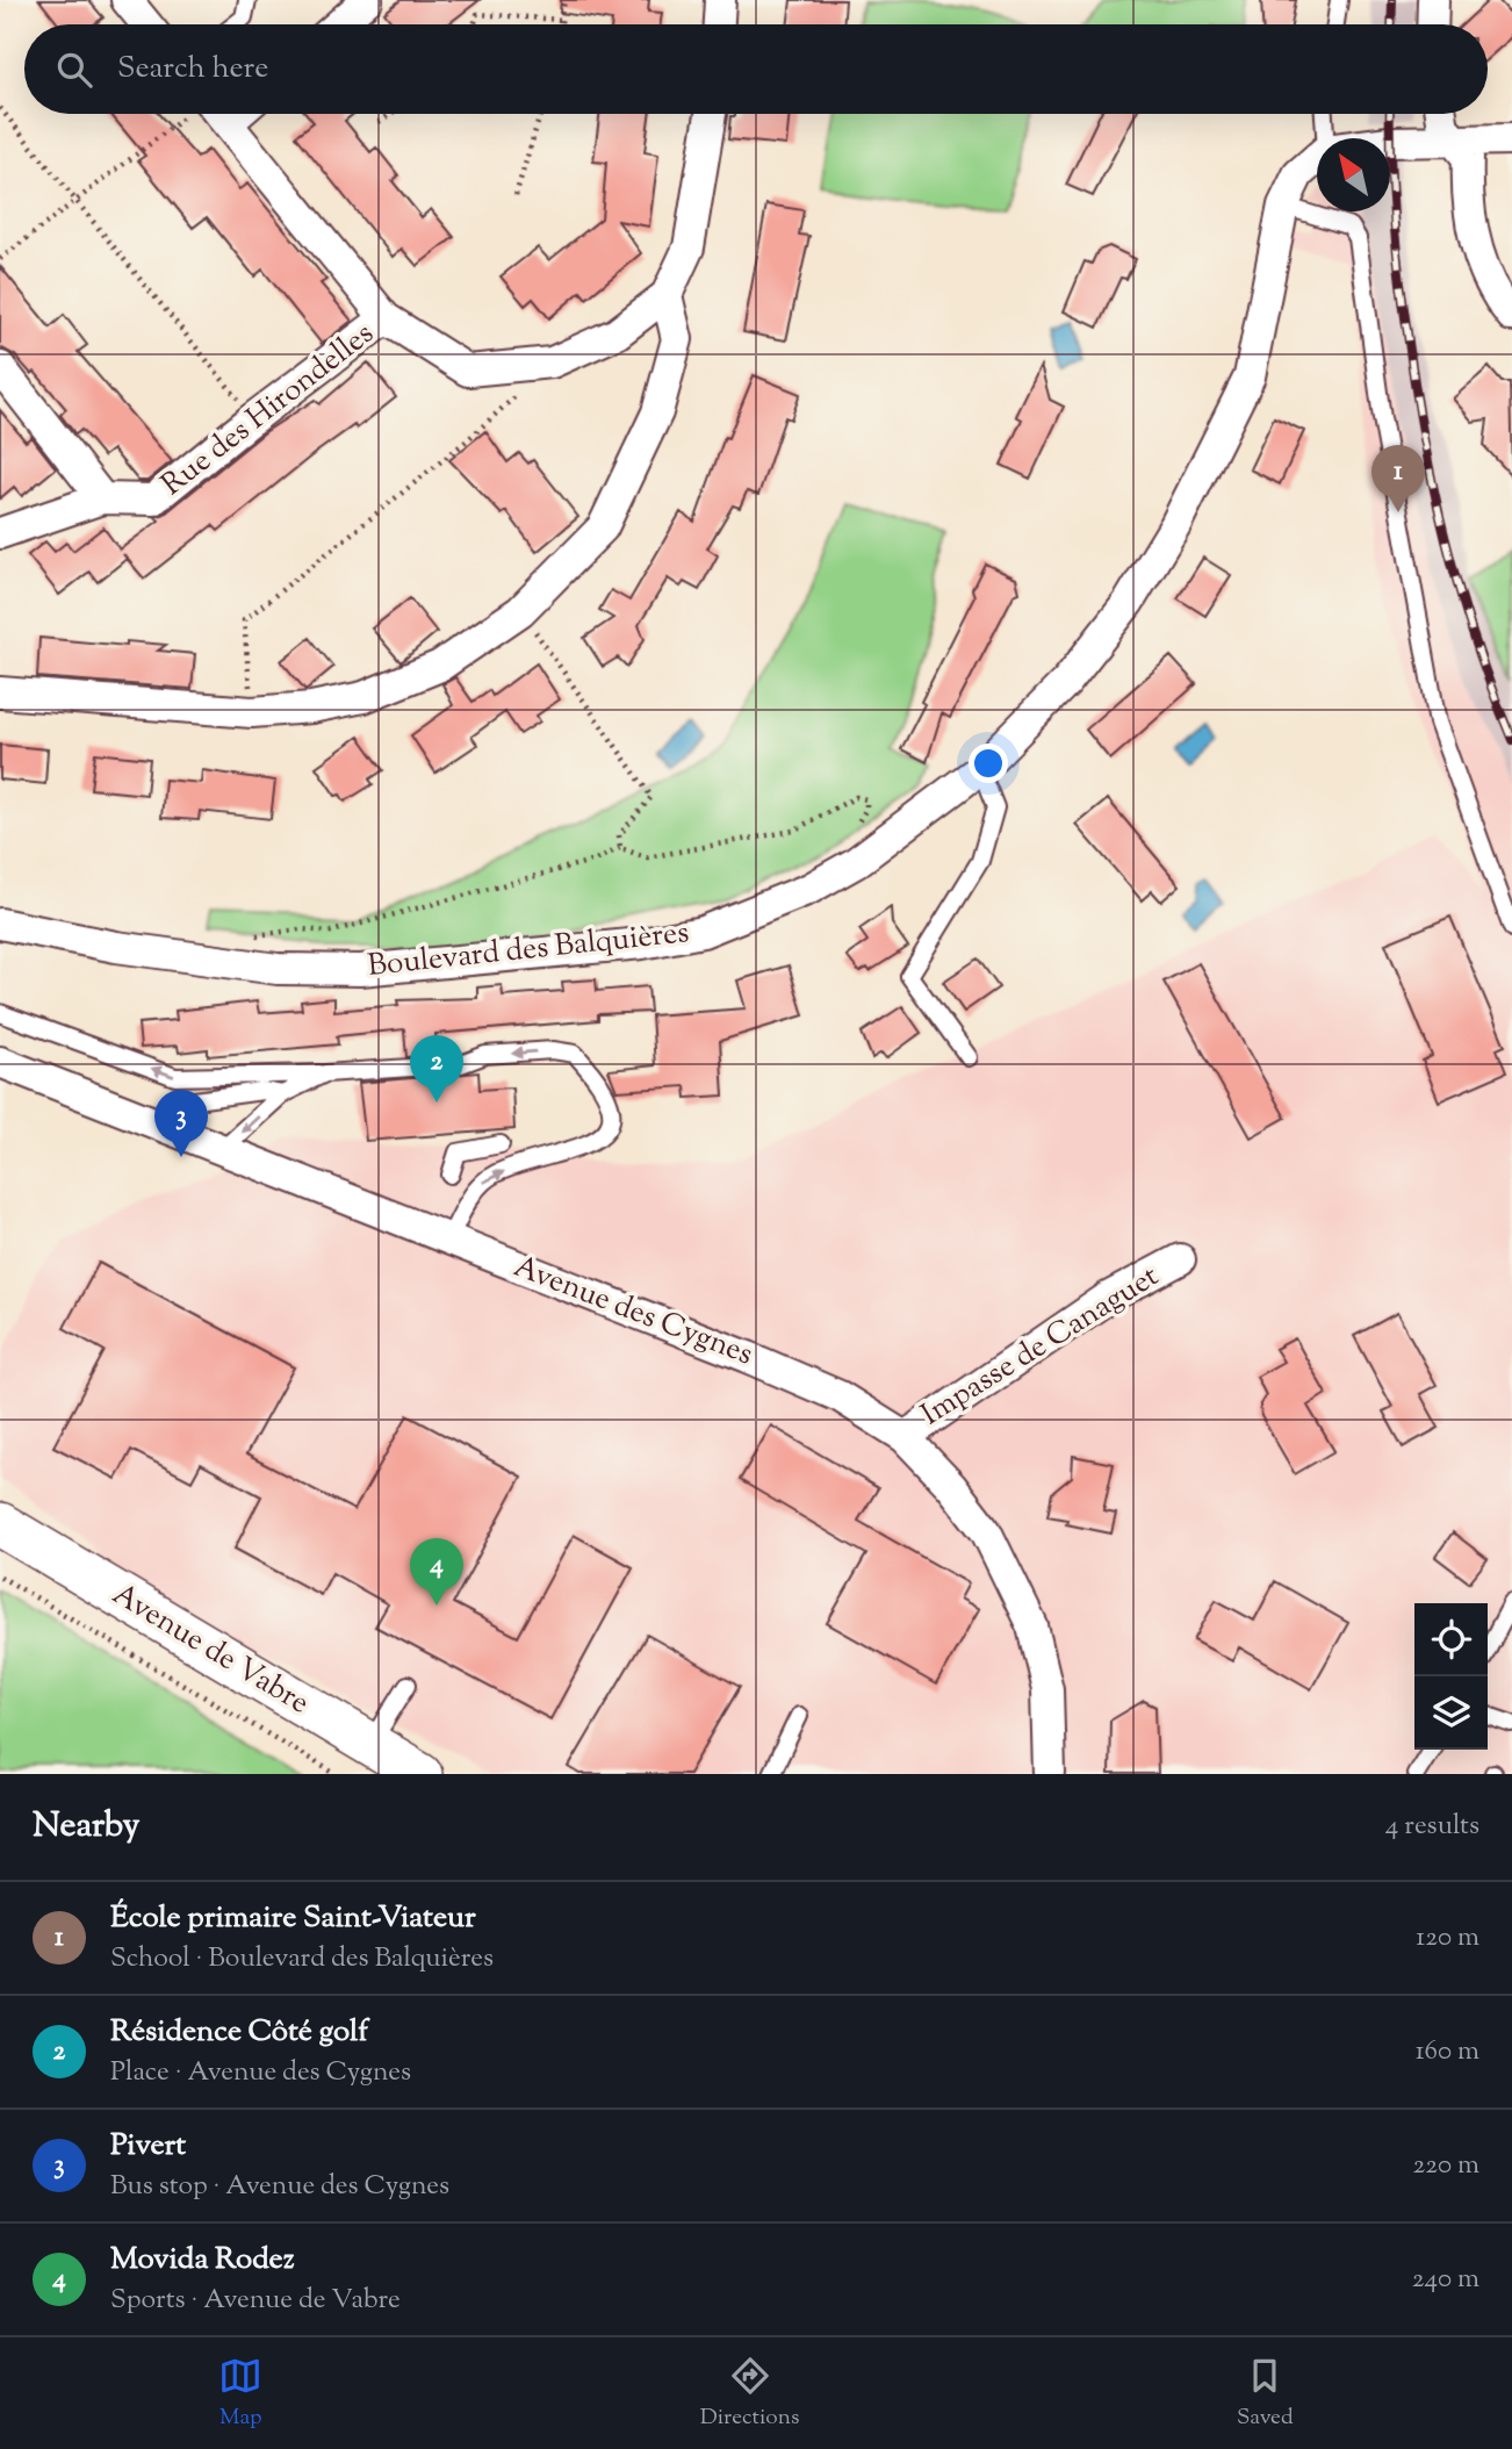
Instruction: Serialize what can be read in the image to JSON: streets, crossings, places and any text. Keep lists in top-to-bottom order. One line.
{"streets":{"main road":["Avenue de Vabre"],"street":["Rue des Hirondelles","Boulevard des Balquières","Avenue des Cygnes","Impasse de Canaguet"]},"crossings":[["Avenue des Cygnes","Impasse de Canaguet"]],"north":"top left","page":{"search":"Search here","pins":["1","2","3","4"],"heading":["Nearby","4 results"],"list":[{"mark":"1","name":"École primaire Saint-Viateur","note":"School · Boulevard des Balquières","value":"120 m"},{"mark":"2","name":"Résidence Côté golf","note":"Place · Avenue des Cygnes","value":"160 m"},{"mark":"3","name":"Pivert","note":"Bus stop · Avenue des Cygnes","value":"220 m"},{"mark":"4","name":"Movida Rodez","note":"Sports · Avenue de Vabre","value":"240 m"}],"nav":["Map","Directions","Saved"]}}
